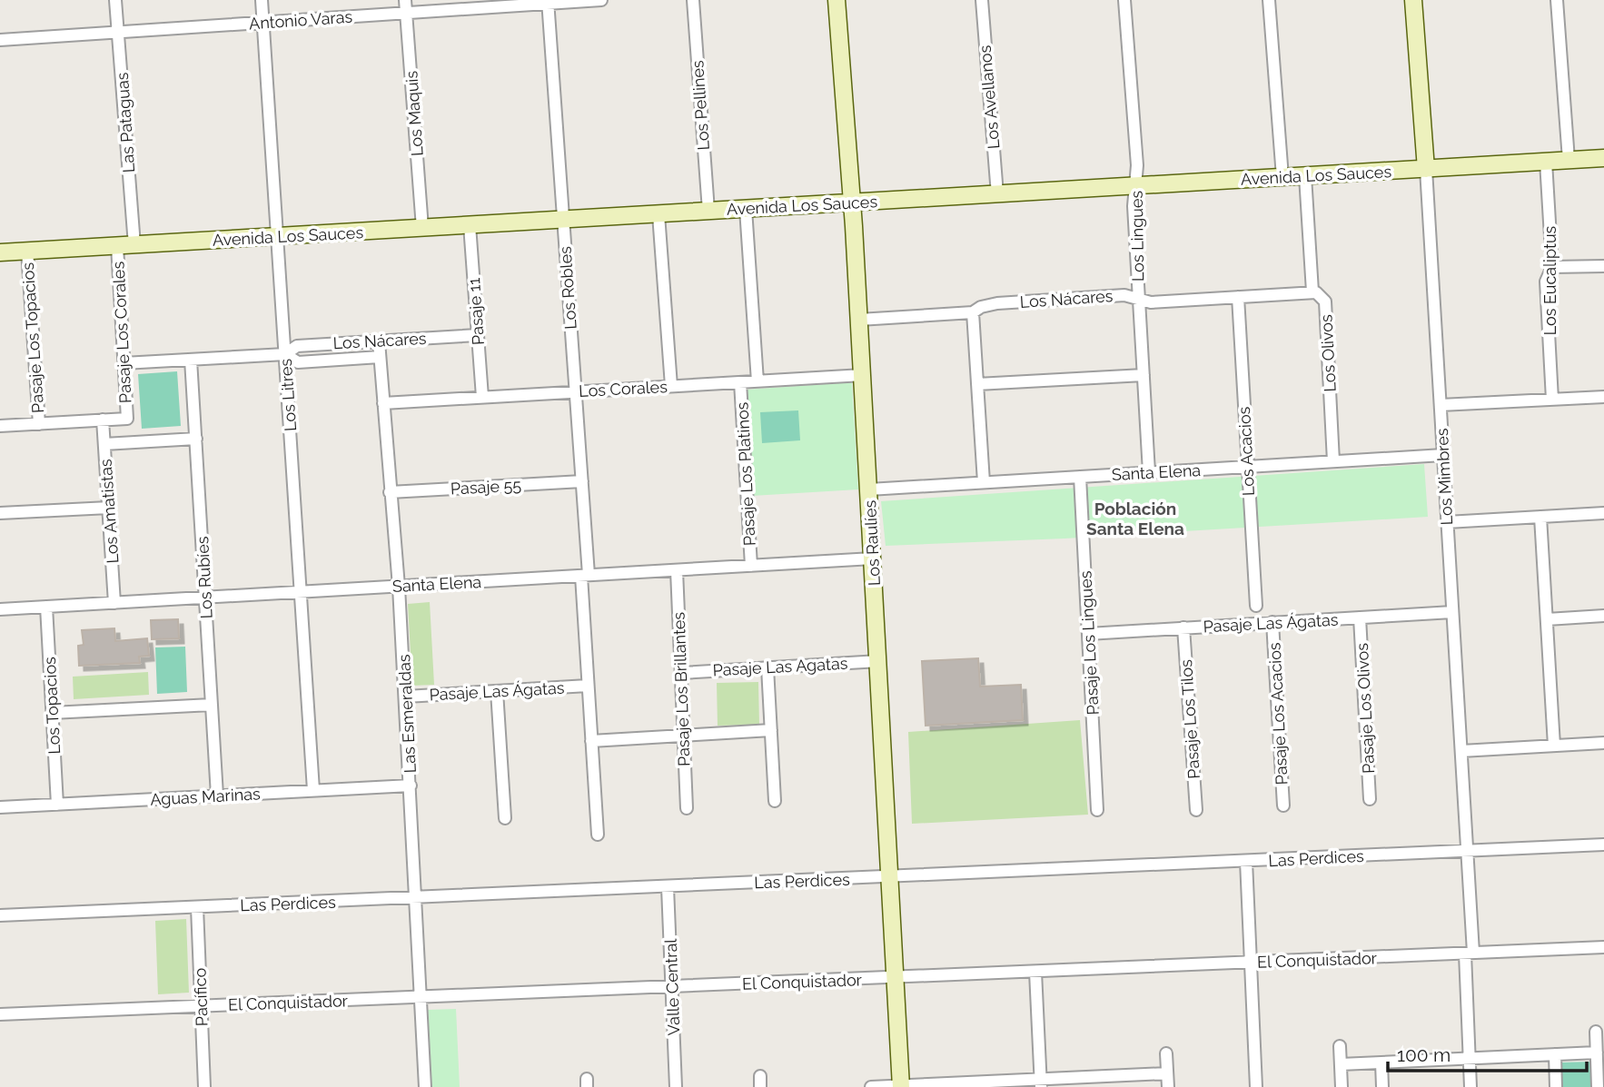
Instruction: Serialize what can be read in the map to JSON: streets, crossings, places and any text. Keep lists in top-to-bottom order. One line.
{"streets":{"street":["Antonio Varas","Los Avellanos","Los Pellines","Los Maquis","Las Pataguas","Avenida Los Sauces","Los Lingues","Los Eucaliptus","Los Robles","Los Nácares","Pasaje 11","Pasaje Los Corales","Pasaje Los Topacios","Los Olivos","Los Corales","Los Litres","Los Acacios","Santa Elena","Pasaje Los Platinos","Los Mimbres","Pasaje 55","Los Amatistas","Los Raulíes","Los Rubíes","Pasaje Las Ágatas","Pasaje Los Lingues","Pasaje Las Agatas","Pasaje Los Brillantes","Los Topacios","Pasaje Los Olivos","Las Esmeraldas","Pasaje Los Acacios","Pasaje Los Tilos","Aguas Marinas","Las Perdices","El Conquistador","Valle Central","Pacífico"]},"crossings":[["Antonio Varas","Los Maquis"],["Antonio Varas","Las Pataguas"],["Antonio Varas","Los Robles"],["Antonio Varas","Los Litres"],["Los Avellanos","Avenida Los Sauces"],["Los Pellines","Avenida Los Sauces"],["Los Maquis","Avenida Los Sauces"],["Las Pataguas","Avenida Los Sauces"],["Avenida Los Sauces","Los Lingues"],["Avenida Los Sauces","Los Eucaliptus"],["Avenida Los Sauces","Los Robles"],["Avenida Los Sauces","Pasaje 11"],["Avenida Los Sauces","Pasaje Los Corales"],["Avenida Los Sauces","Pasaje Los Topacios"],["Avenida Los Sauces","Los Olivos"],["Avenida Los Sauces","Los Litres"],["Avenida Los Sauces","Los Mimbres"],["Avenida Los Sauces","Los Raulíes"],["Los Lingues","Los Nácares"],["Los Lingues","Santa Elena"],["Los Robles","Los Corales"],["Los Robles","Santa Elena"],["Los Robles","Pasaje 55"],["Los Robles","Pasaje Las Ágatas"],["Los Nácares","Pasaje 11"],["Los Nácares","Pasaje Los Corales"],["Los Nácares","Los Olivos"],["Los Nácares","Los Litres"],["Los Nácares","Los Acacios"],["Los Nácares","Los Raulíes"],["Los Nácares","Los Rubíes"],["Los Nácares","Las Esmeraldas"],["Pasaje 11","Los Corales"],["Pasaje Los Corales","Los Amatistas"],["Los Olivos","Santa Elena"],["Los Corales","Pasaje Los Platinos"],["Los Corales","Los Raulíes"],["Los Corales","Las Esmeraldas"],["Los Litres","Santa Elena"],["Los Litres","Aguas Marinas"],["Los Acacios","Santa Elena"],["Santa Elena","Pasaje Los Platinos"],["Santa Elena","Los Mimbres"],["Santa Elena","Los Amatistas"],["Santa Elena","Los Raulíes"],["Santa Elena","Los Rubíes"],["Santa Elena","Pasaje Los Lingues"],["Santa Elena","Pasaje Los Brillantes"],["Santa Elena","Los Topacios"],["Santa Elena","Las Esmeraldas"],["Los Mimbres","Pasaje Las Ágatas"],["Los Mimbres","Las Perdices"],["Los Mimbres","El Conquistador"],["Pasaje 55","Las Esmeraldas"],["Los Raulíes","Pasaje Las Agatas"],["Los Raulíes","Las Perdices"],["Los Raulíes","El Conquistador"],["Los Rubíes","Aguas Marinas"],["Pasaje Las Ágatas","Pasaje Los Lingues"],["Pasaje Las Ágatas","Pasaje Los Olivos"],["Pasaje Las Ágatas","Las Esmeraldas"],["Pasaje Las Ágatas","Pasaje Los Acacios"],["Pasaje Las Ágatas","Pasaje Los Tilos"],["Pasaje Las Agatas","Pasaje Los Brillantes"],["Los Topacios","Aguas Marinas"],["Las Esmeraldas","Aguas Marinas"],["Las Esmeraldas","Las Perdices"],["Las Esmeraldas","El Conquistador"],["Las Perdices","Valle Central"],["Las Perdices","Pacífico"],["El Conquistador","Valle Central"],["El Conquistador","Pacífico"]],"districts":["Población Santa Elena"],"scale_bar":"100 m"}
